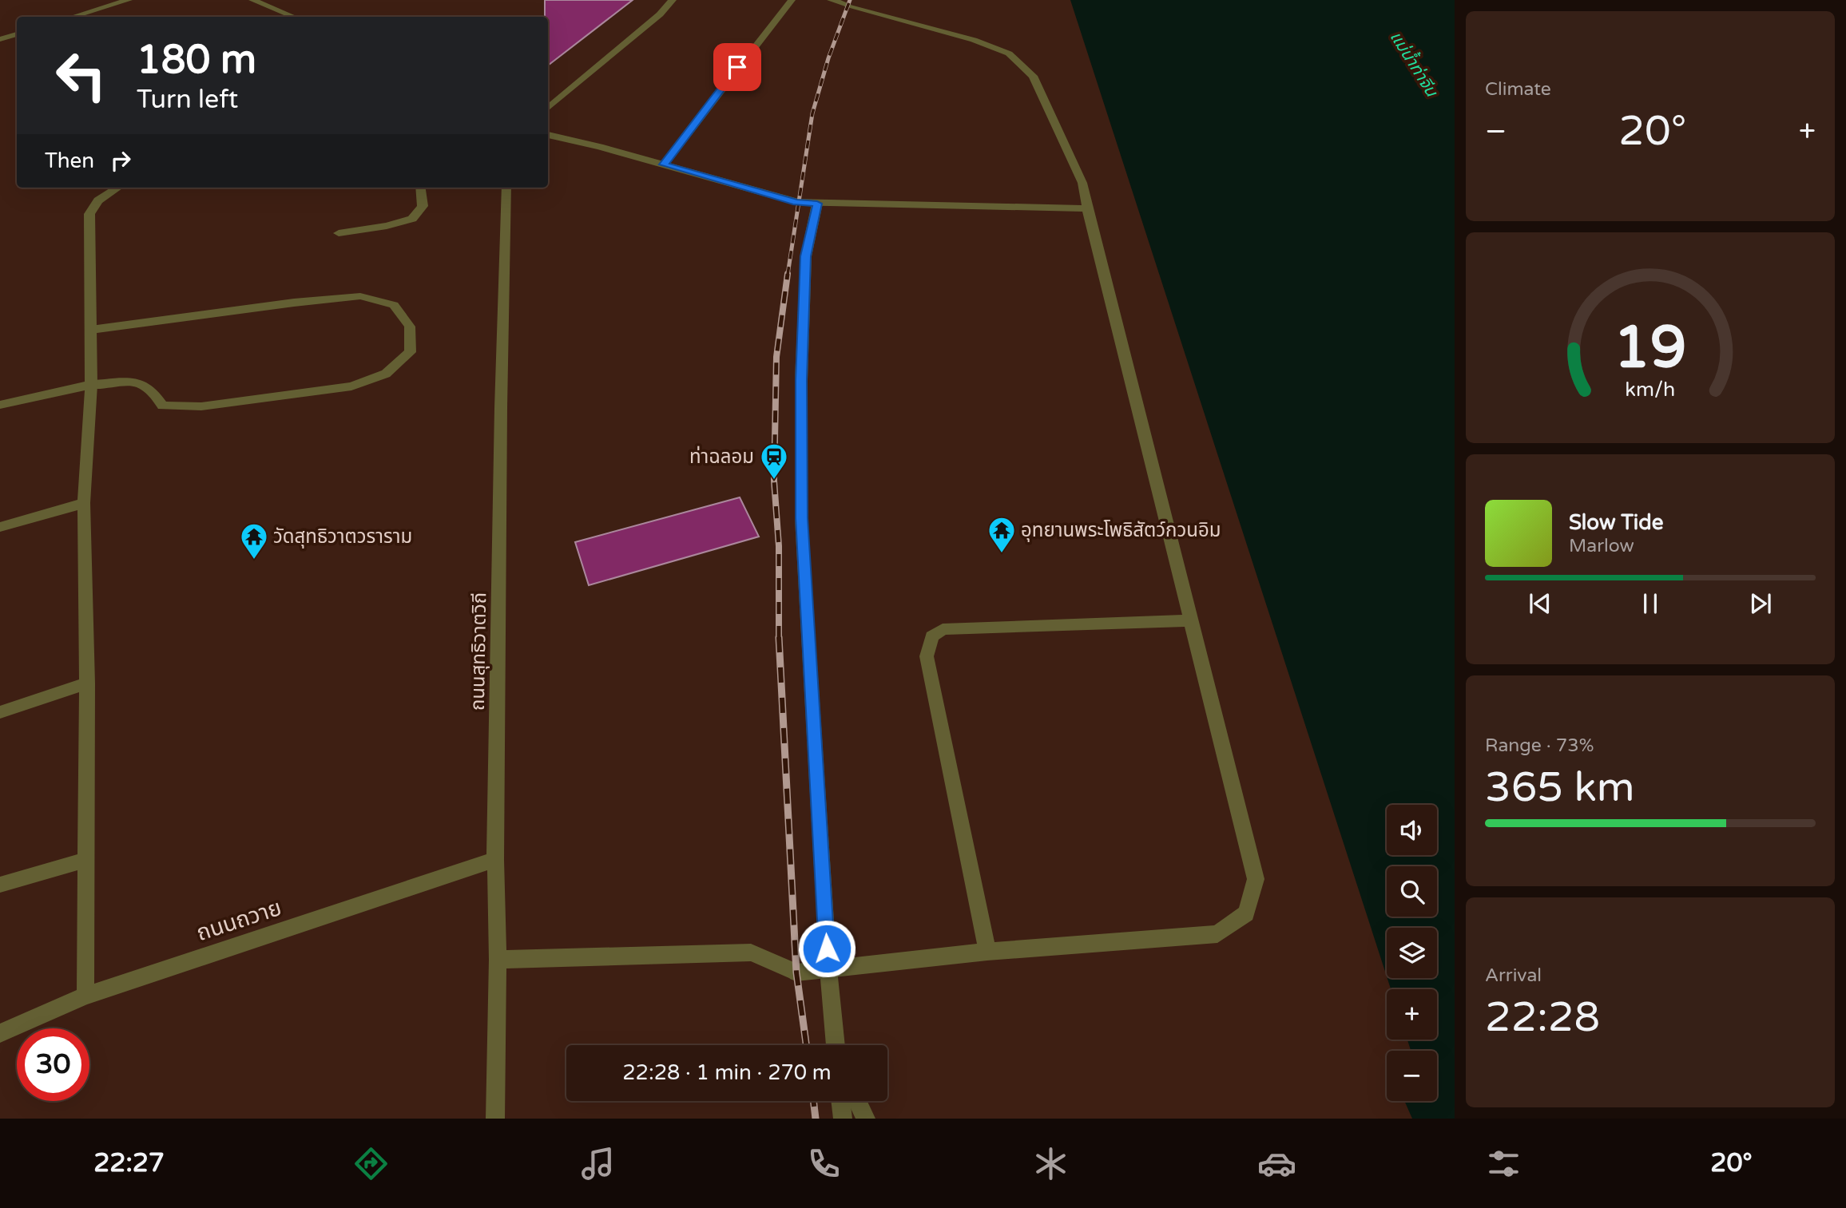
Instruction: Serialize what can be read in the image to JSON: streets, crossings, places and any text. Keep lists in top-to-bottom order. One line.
{"streets":{"street":["ถนนสุทธิวาตวิถี","ถนนถวาย"]},"crossings":[["ถนนสุทธิวาตวิถี","ถนนถวาย"]],"water":["แม่น้ำท่าจีน"],"places":{"station":["ท่าฉลอม"],"temple":["อุทยานพระโพธิสัตว์กวนอิม","วัดสุทธิวาตวราราม"]},"page":{"tile":["Climate",["Range · 73%","365 km"],["Arrival","22:28"]],"turn":["180 m","Turn left"],"heat":["−","20°","+"],"then":"Then","song":["Slow Tide","Marlow"],"map_buttons":["+","−"],"limit":"30","trip":"22:28 · 1 min · 270 m","tabs":["22:27","20°"],"gauge":["19","km/h"]}}
